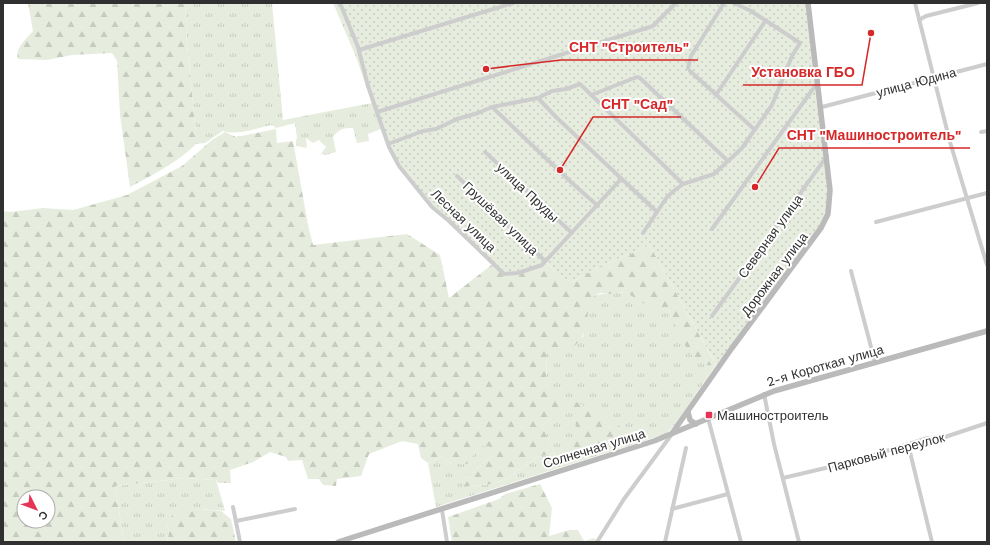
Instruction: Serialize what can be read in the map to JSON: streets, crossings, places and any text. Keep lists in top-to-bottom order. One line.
{"streets":{"street":["улица Юдина","улица Пруды","Грушёвая улица","Лесная улица","Северная улица","Дорожная улица","2-я Короткая улица","Солнечная улица","Парковый переулок"]},"crossings":[["улица Юдина","Дорожная улица"],["Грушёвая улица","Лесная улица"],["Северная улица","Дорожная улица"],["Дорожная улица","2-я Короткая улица"],["Дорожная улица","Солнечная улица"],["2-я Короткая улица","Солнечная улица"]],"places":{"other":["Установка ГБО","СНТ \"Строитель\"","СНТ \"Сад\"","СНТ \"Машиностроитель\""],"transit":["Машиностроитель"]},"north":"bottom right"}
